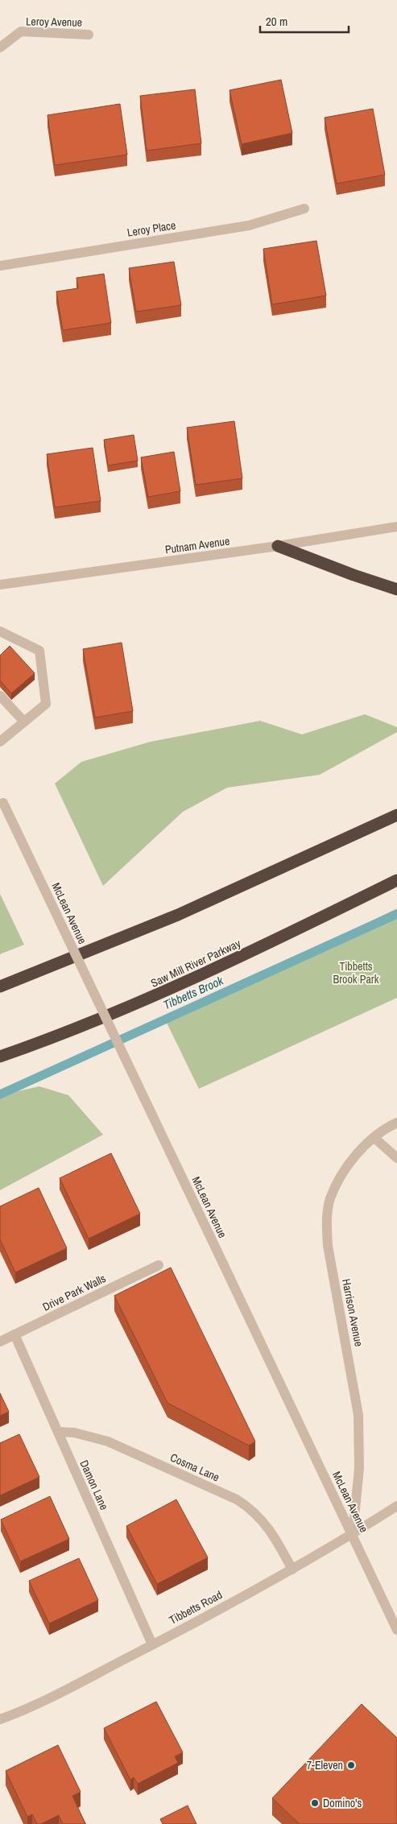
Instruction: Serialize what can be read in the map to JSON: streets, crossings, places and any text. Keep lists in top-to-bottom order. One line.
{"streets":{"highway":["Saw Mill River Parkway"],"street":["Leroy Avenue","Leroy Place","Putnam Avenue","McLean Avenue","Drive Park Walls","Harrison Avenue","Cosma Lane","Damon Lane","Tibbetts Road"]},"crossings":[["McLean Avenue","Harrison Avenue"],["McLean Avenue","Tibbetts Road"],["Drive Park Walls","Damon Lane"],["Harrison Avenue","Tibbetts Road"],["Cosma Lane","Damon Lane"],["Cosma Lane","Tibbetts Road"],["Damon Lane","Tibbetts Road"]],"water":["Tibbetts Brook"],"parks":["Tibbetts Brook Park"],"places":["7-Eleven","Domino's"],"scale_bar":"20 m"}
